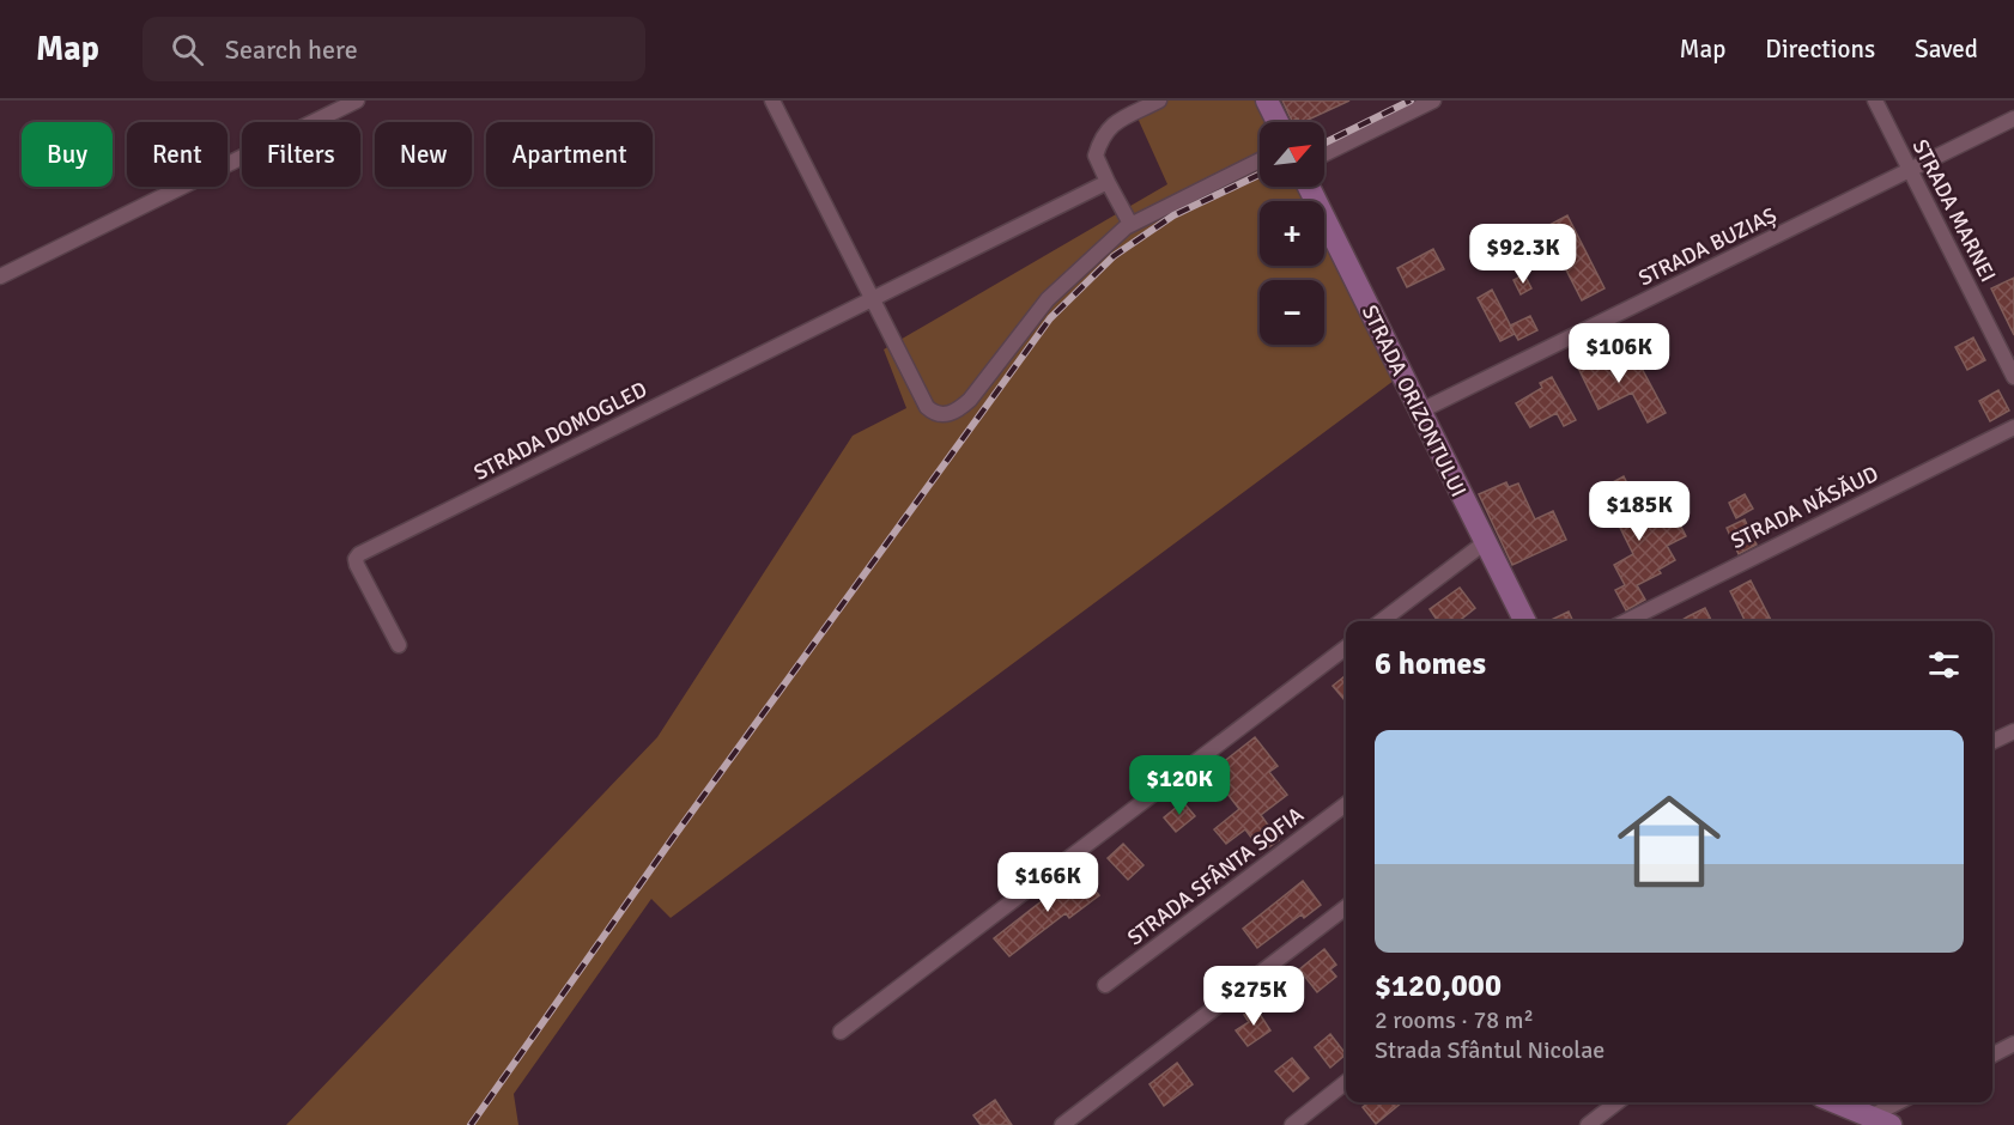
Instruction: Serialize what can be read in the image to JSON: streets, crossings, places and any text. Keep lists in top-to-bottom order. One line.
{"streets":{"street":["STRADA MARNEI","STRADA BUZIAȘ","STRADA ORIZONTULUI","STRADA DOMOGLED","STRADA NĂSĂUD","STRADA SFÂNTA SOFIA"]},"crossings":[["STRADA MARNEI","STRADA BUZIAȘ"],["STRADA BUZIAȘ","STRADA ORIZONTULUI"]],"north":"top right","page":{"header":"Map","search":"Search here","nav":["Map","Directions","Saved"],"map_buttons":["+","−"],"chip":["Buy","Rent","Filters","New","Apartment"],"price":["$92.3K","$106K","$185K","$120K","$166K","$275K"],"heading":"6 homes","list":[{"name":"$120,000","note":"2 rooms · 78 m² · Strada Sfântul Nicolae"}]}}
